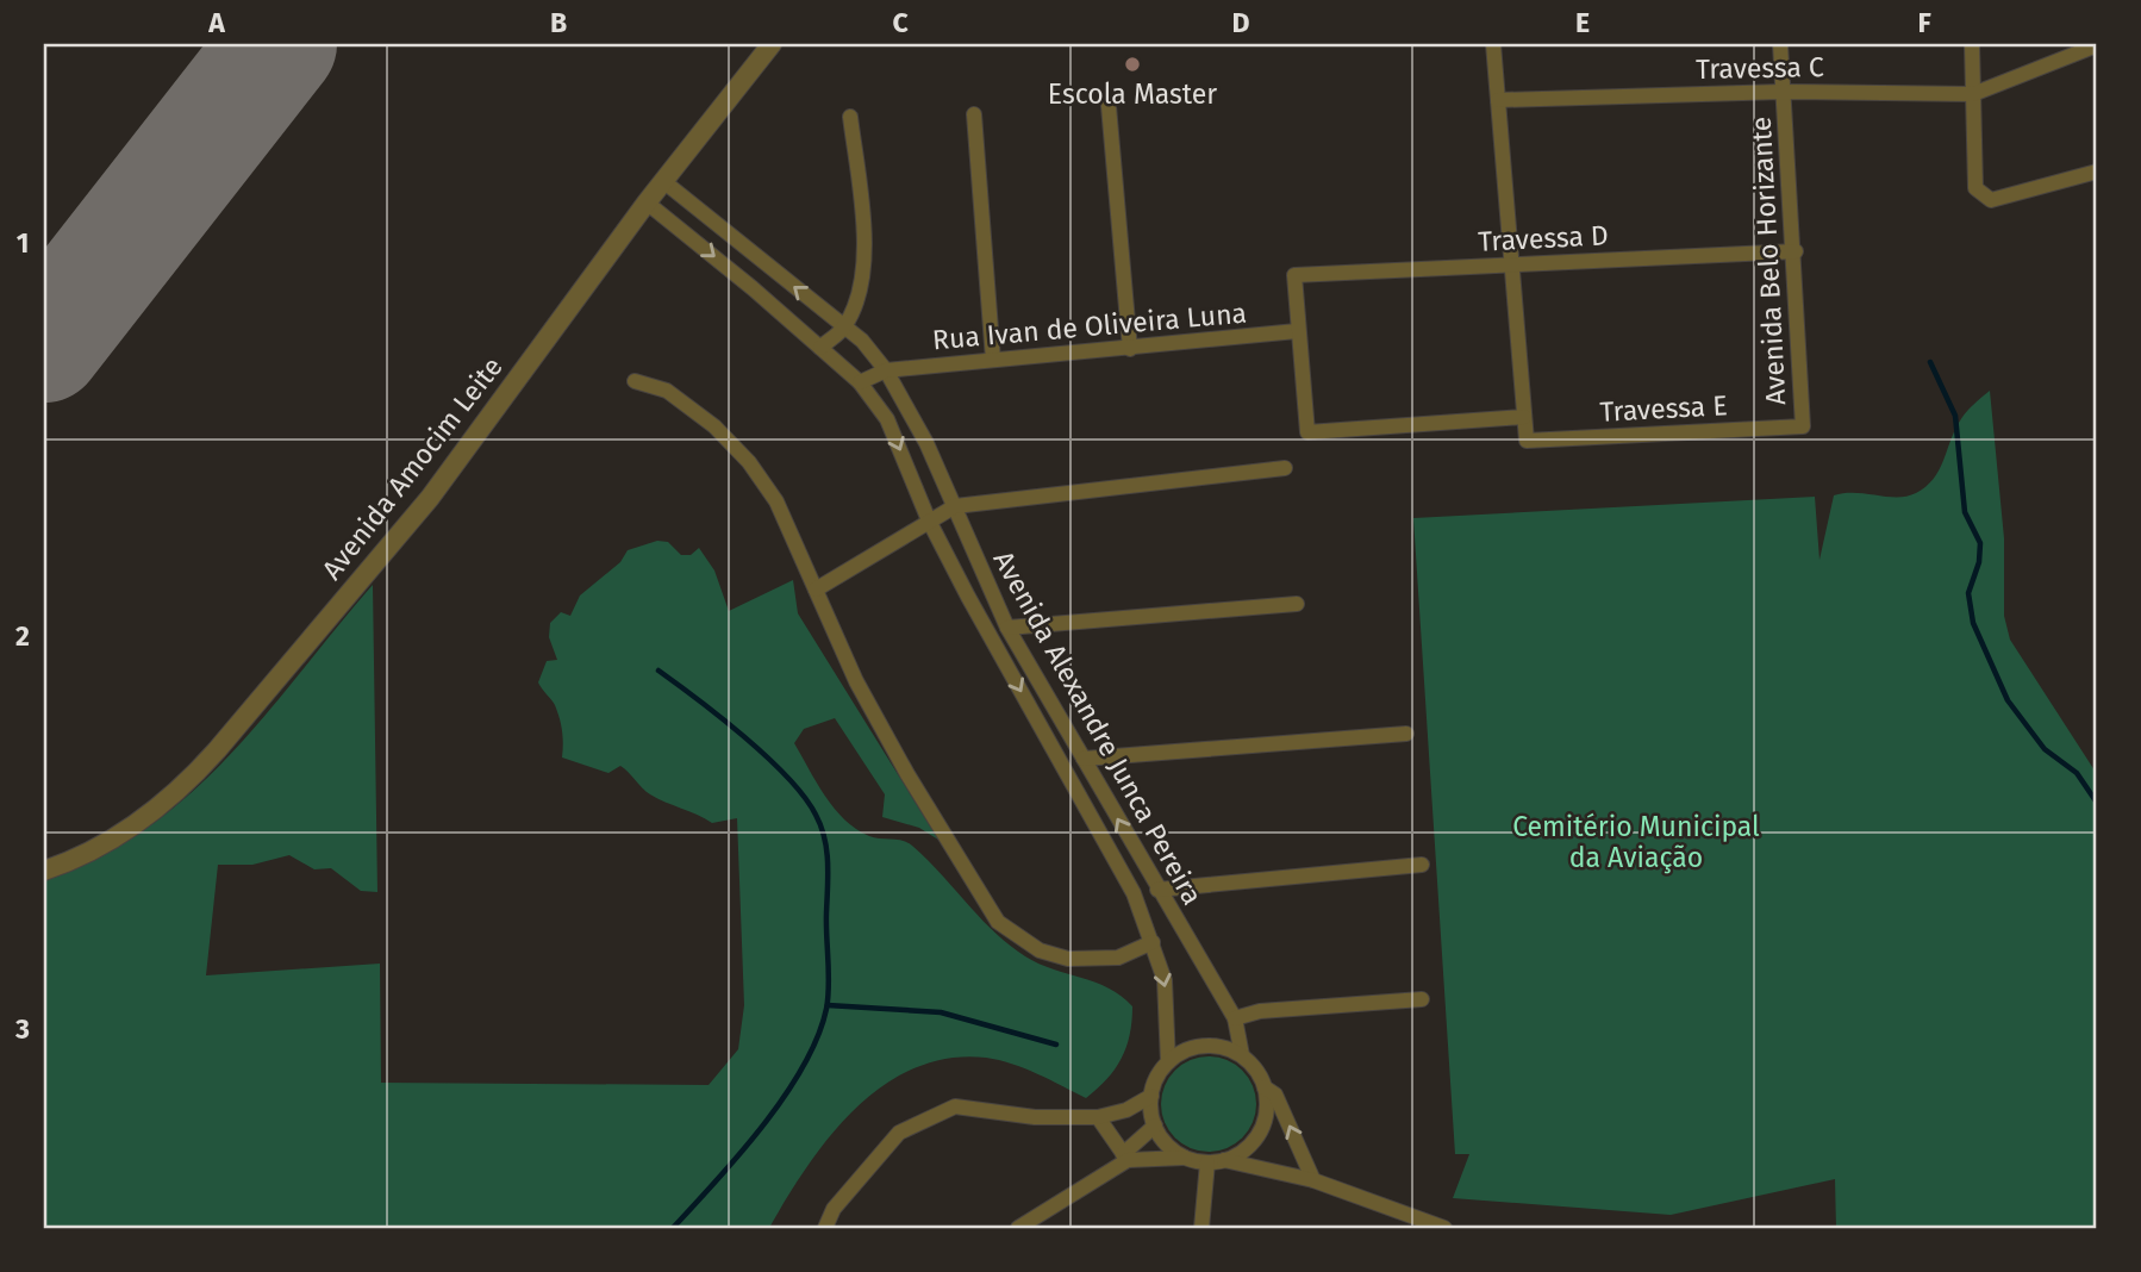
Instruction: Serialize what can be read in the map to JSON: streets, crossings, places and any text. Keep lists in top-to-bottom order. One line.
{"streets":{"street":["Travessa C","Travessa D","Avenida Belo Horizante","Rua Ivan de Oliveira Luna","Travessa E","Avenida Amocim Leite","Avenida Alexandre Junca Pereira"]},"crossings":[["Travessa C","Avenida Belo Horizante"],["Travessa D","Avenida Belo Horizante"],["Travessa D","Rua Ivan de Oliveira Luna"],["Avenida Belo Horizante","Travessa E"],["Rua Ivan de Oliveira Luna","Avenida Alexandre Junca Pereira"],["Avenida Amocim Leite","Avenida Alexandre Junca Pereira"]],"parks":["Cemitério Municipal da Aviação"],"places":["Escola Master"],"grid":{"columns":["A","B","C","D","E","F"],"rows":["1","2","3"]}}
